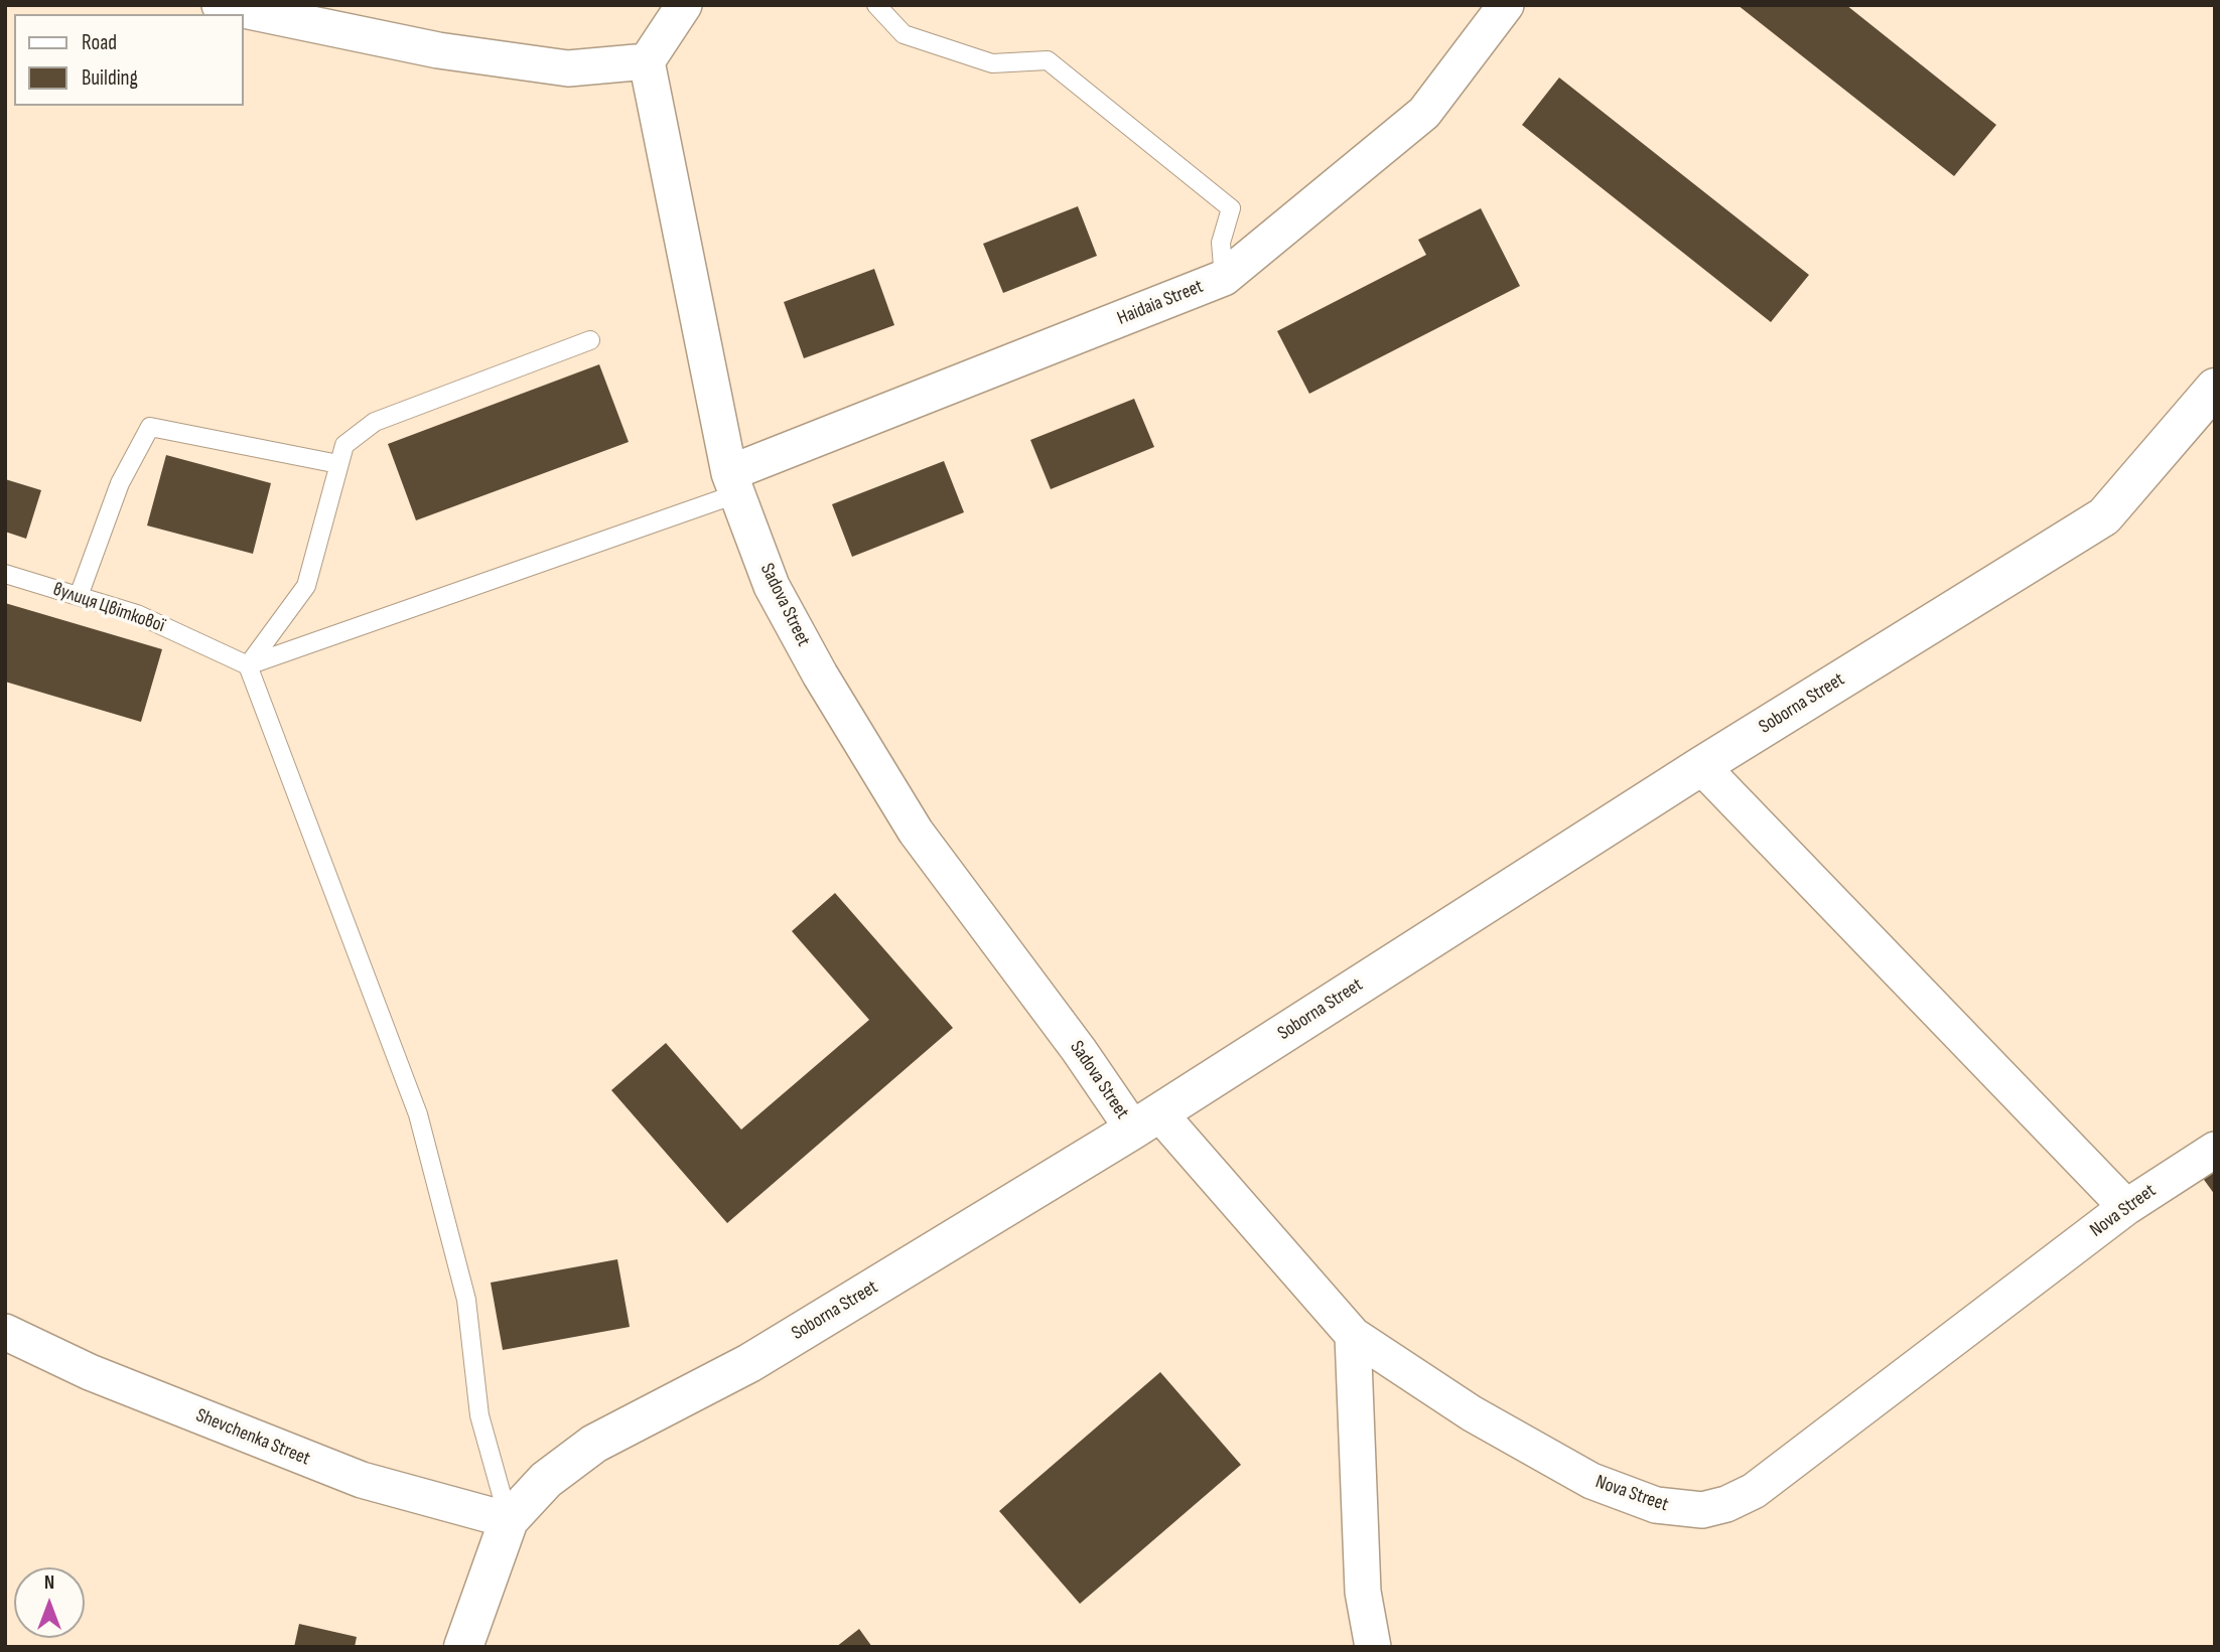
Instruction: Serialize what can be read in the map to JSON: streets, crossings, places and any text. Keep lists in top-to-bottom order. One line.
{"streets":{"main road":["Soborna Street"],"street":["Haidaia Street","Sadova Street","Nova Street","Shevchenka Street"],"lane":["вулиця Цвіткової"]},"crossings":[["Haidaia Street","Sadova Street"],["Sadova Street","Soborna Street"],["Sadova Street","Nova Street"],["Soborna Street","Nova Street"],["Soborna Street","Shevchenka Street"]],"legend":["Road","Building"],"north":"top"}
